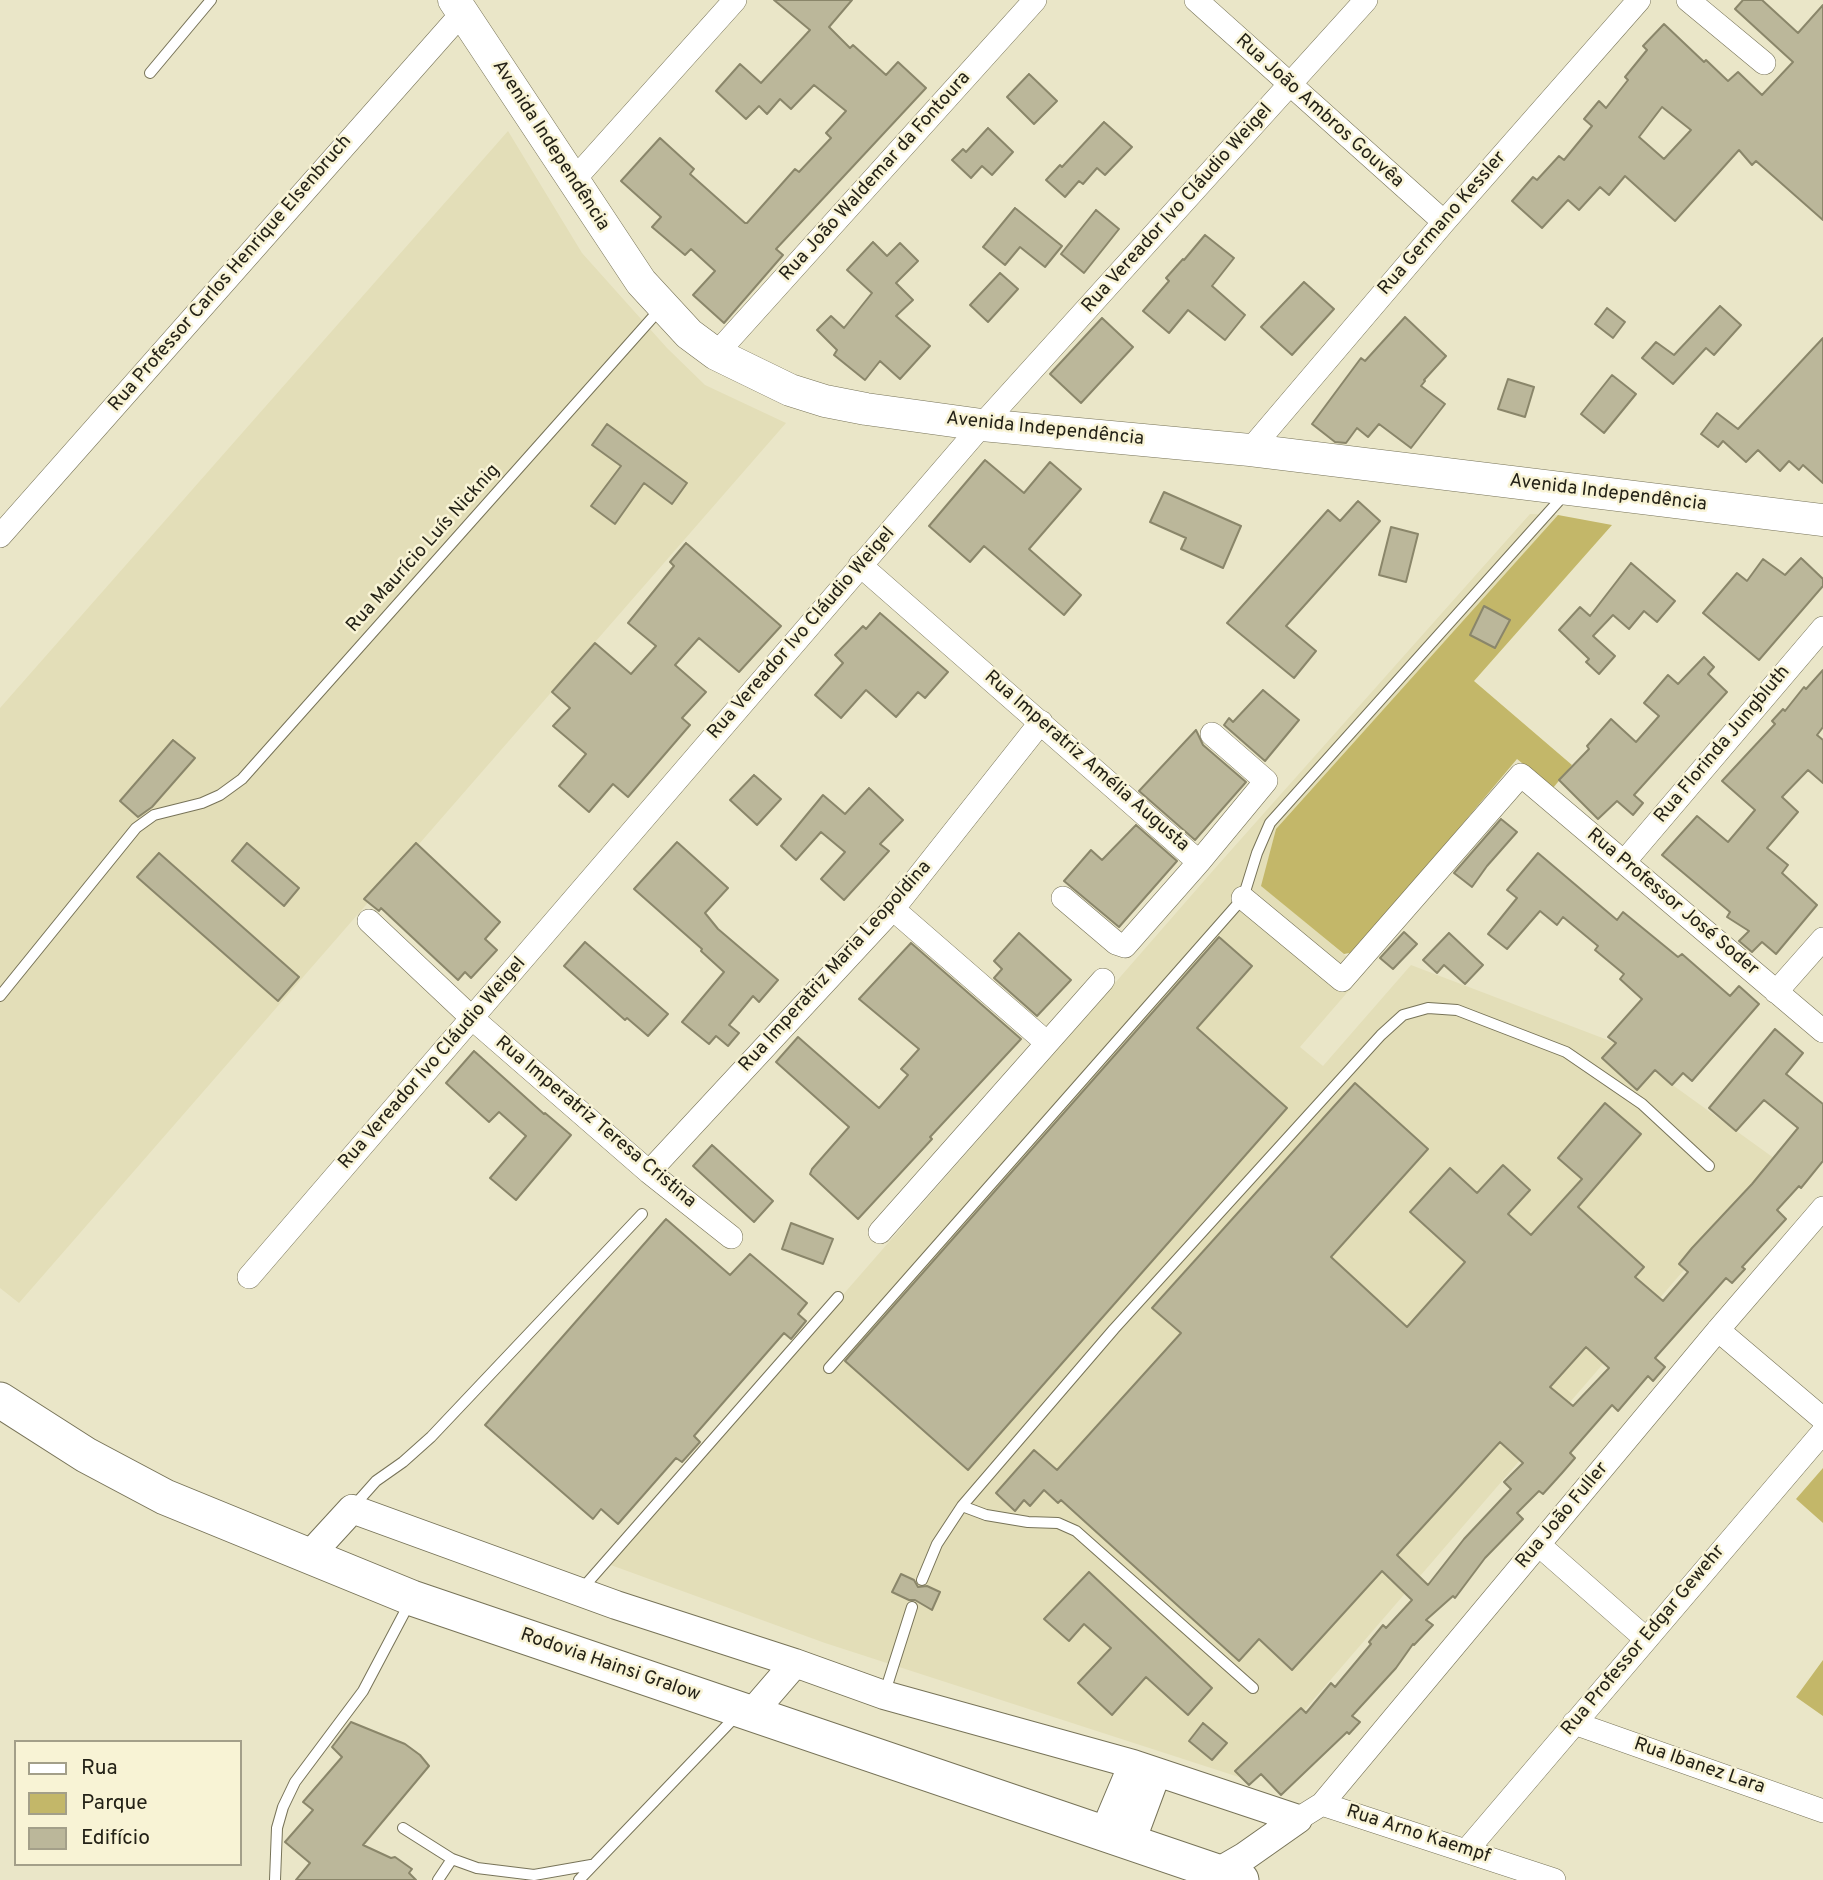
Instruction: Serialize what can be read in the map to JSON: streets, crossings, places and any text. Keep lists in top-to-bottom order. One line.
{"streets":{"main road":["Avenida Independência","Rodovia Hainsi Gralow"],"street":["Rua João Ambros Gouvêa","Rua João Waldemar da Fontoura","Rua Vereador Ivo Cláudio Weigel","Rua Germano Kessler","Rua Professor Carlos Henrique Elsenbruch","Rua Florinda Jungbluth","Rua Imperatriz Amélia Augusta","Rua Professor José Soder","Rua Imperatriz Maria Leopoldina","Rua Imperatriz Teresa Cristina","Rua João Fuller","Rua Professor Edgar Gewehr","Rua Ibanez Lara","Rua Arno Kaempf"],"lane":["Rua Maurício Luís Nicknig"]},"crossings":[["Rua João Ambros Gouvêa","Rua Vereador Ivo Cláudio Weigel"],["Rua João Ambros Gouvêa","Rua Germano Kessler"],["Avenida Independência","Rua João Waldemar da Fontoura"],["Avenida Independência","Rua Vereador Ivo Cláudio Weigel"],["Avenida Independência","Rua Germano Kessler"],["Avenida Independência","Rua Professor Carlos Henrique Elsenbruch"],["Avenida Independência","Rua Maurício Luís Nicknig"],["Rua Vereador Ivo Cláudio Weigel","Rua Imperatriz Amélia Augusta"],["Rua Vereador Ivo Cláudio Weigel","Rua Imperatriz Teresa Cristina"],["Rua Florinda Jungbluth","Rua Professor José Soder"],["Rua Imperatriz Amélia Augusta","Rua Imperatriz Maria Leopoldina"],["Rua Imperatriz Maria Leopoldina","Rua Imperatriz Teresa Cristina"],["Rua João Fuller","Rua Arno Kaempf"],["Rua Professor Edgar Gewehr","Rua Ibanez Lara"],["Rua Professor Edgar Gewehr","Rua Arno Kaempf"]],"legend":["Rua","Parque","Edifício"]}
